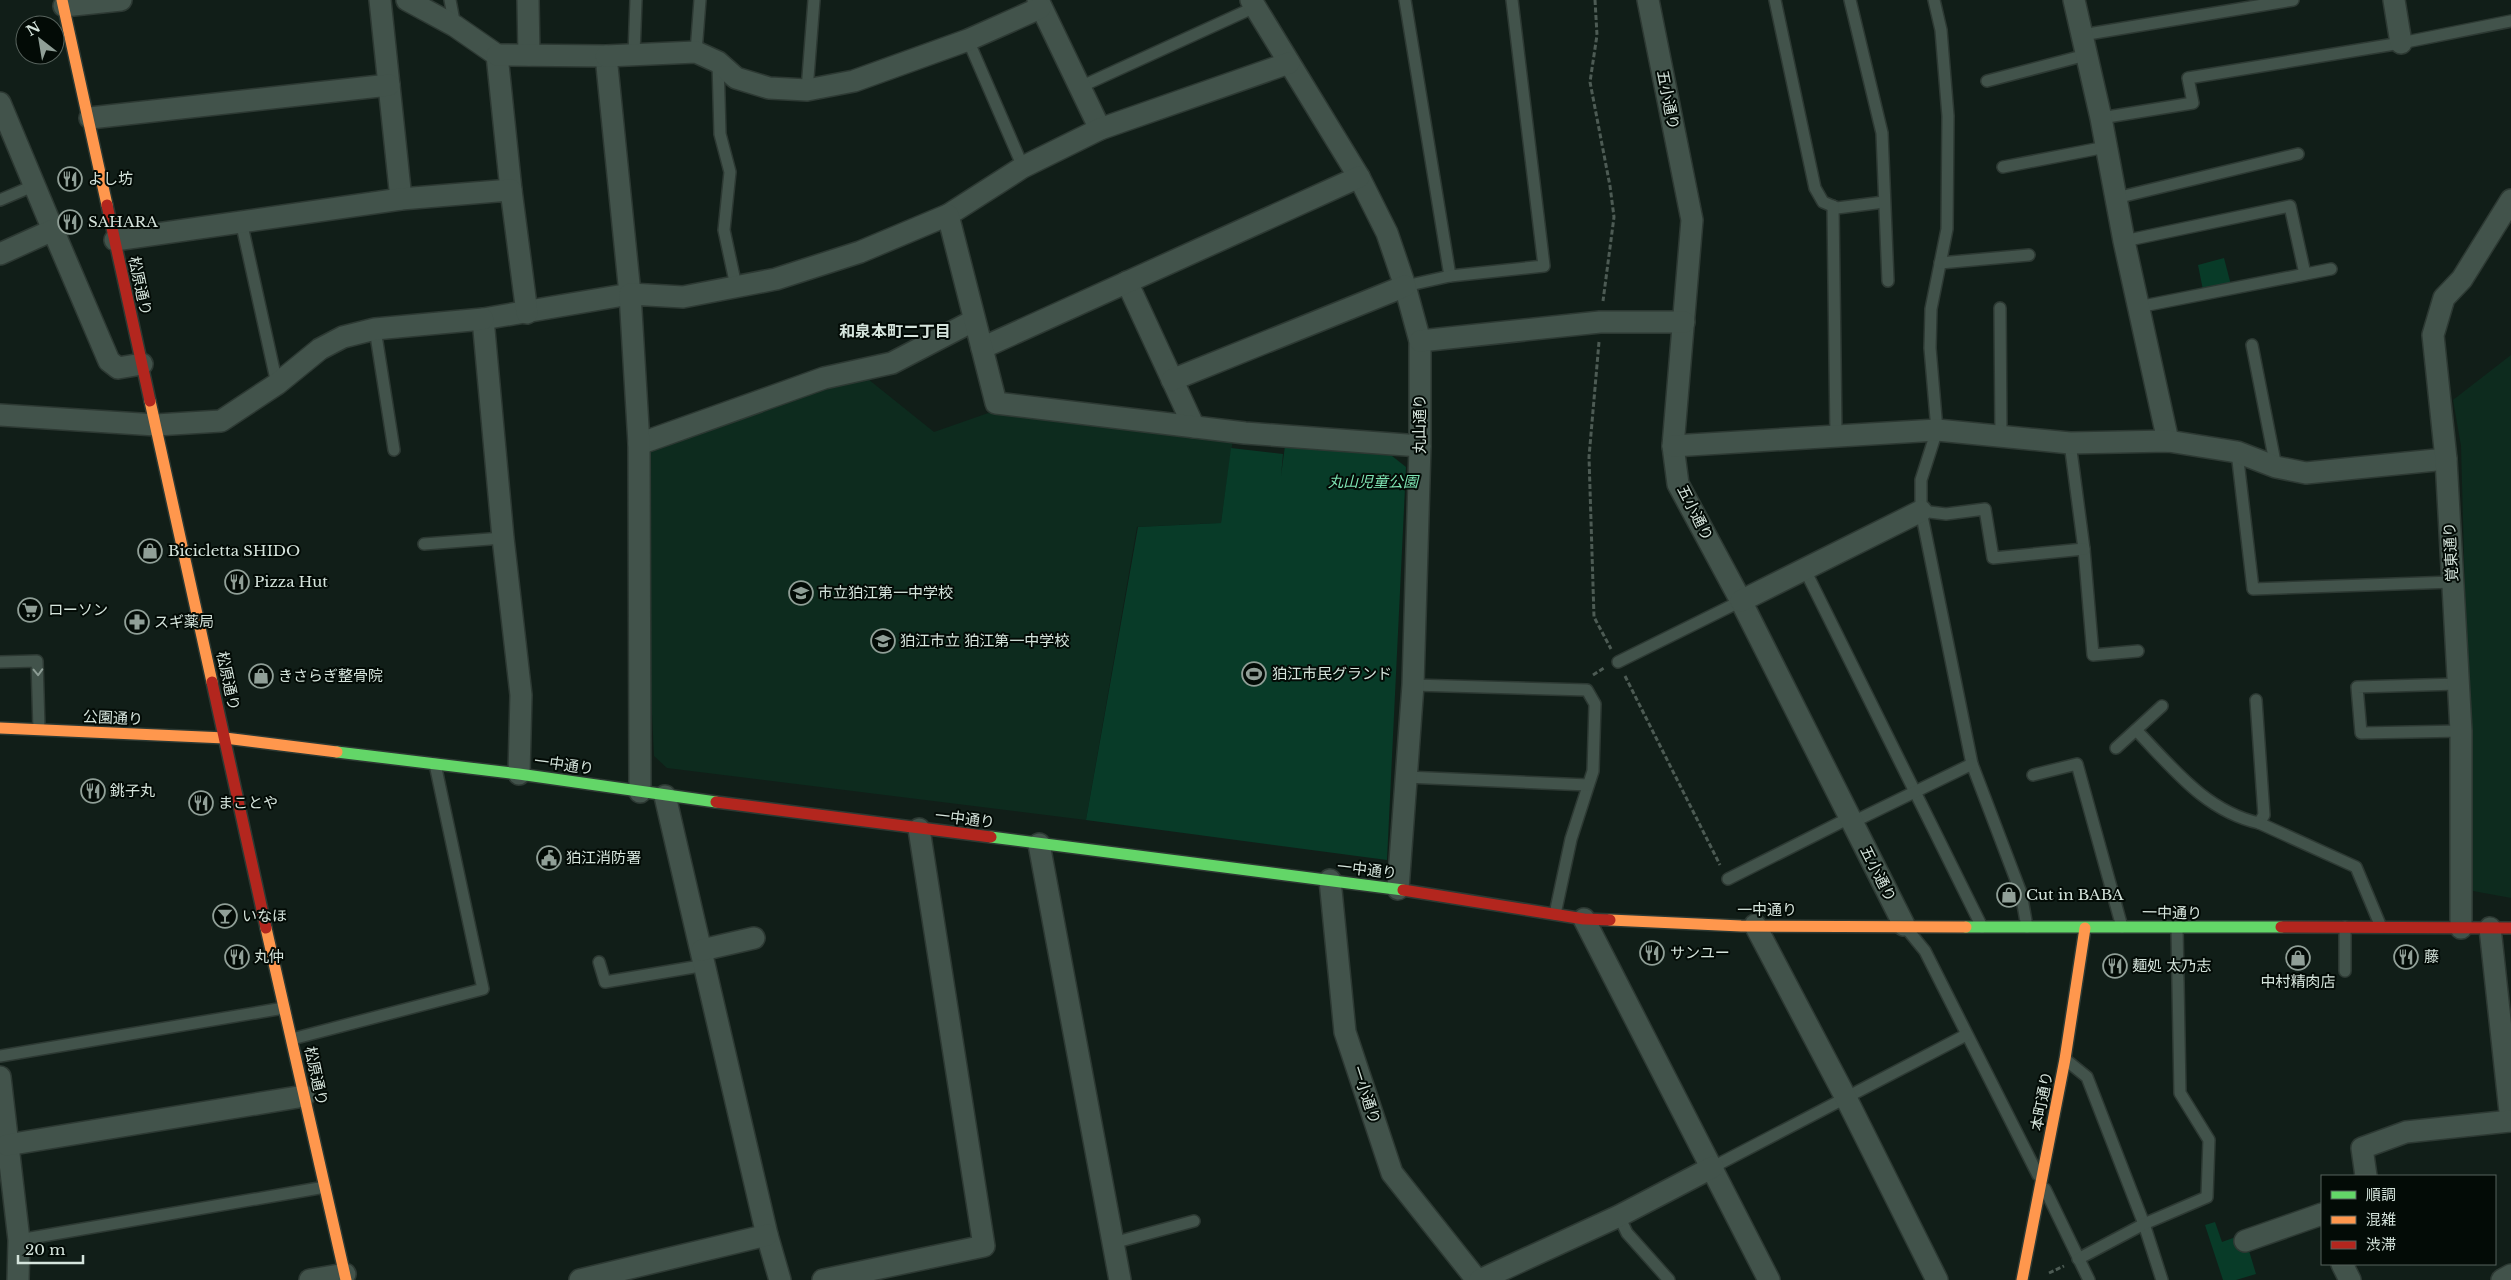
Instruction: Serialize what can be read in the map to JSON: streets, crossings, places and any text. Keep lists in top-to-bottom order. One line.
{"streets":{"street":["五小通り","松原通り","丸山通り","覚東通り","公園通り","一中通り","一小通り","本町通り"]},"crossings":[["五小通り","一中通り"],["松原通り","公園通り"],["松原通り","一中通り"],["丸山通り","一中通り"],["覚東通り","一中通り"],["公園通り","一中通り"],["一中通り","一小通り"],["一中通り","本町通り"]],"districts":["和泉本町二丁目"],"parks":["丸山児童公園"],"places":{"restaurant":["よし坊","SAHARA","Pizza Hut","銚子丸","まことや","サンユー","丸仲","藤","麺処 太乃志"],"shop":["Bicicletta SHIDO","きさらぎ整骨院","Cut in BABA","中村精肉店"],"school or university":["市立狛江第一中学校","狛江市立 狛江第一中学校"],"supermarket":["ローソン"],"pharmacy":["スギ薬局"],"sports":["狛江市民グランド"],"public building":["狛江消防署"],"bar":["いなほ"]},"legend":["順調","混雑","渋滞"],"scale_bar":"20 m","north":"top left"}
